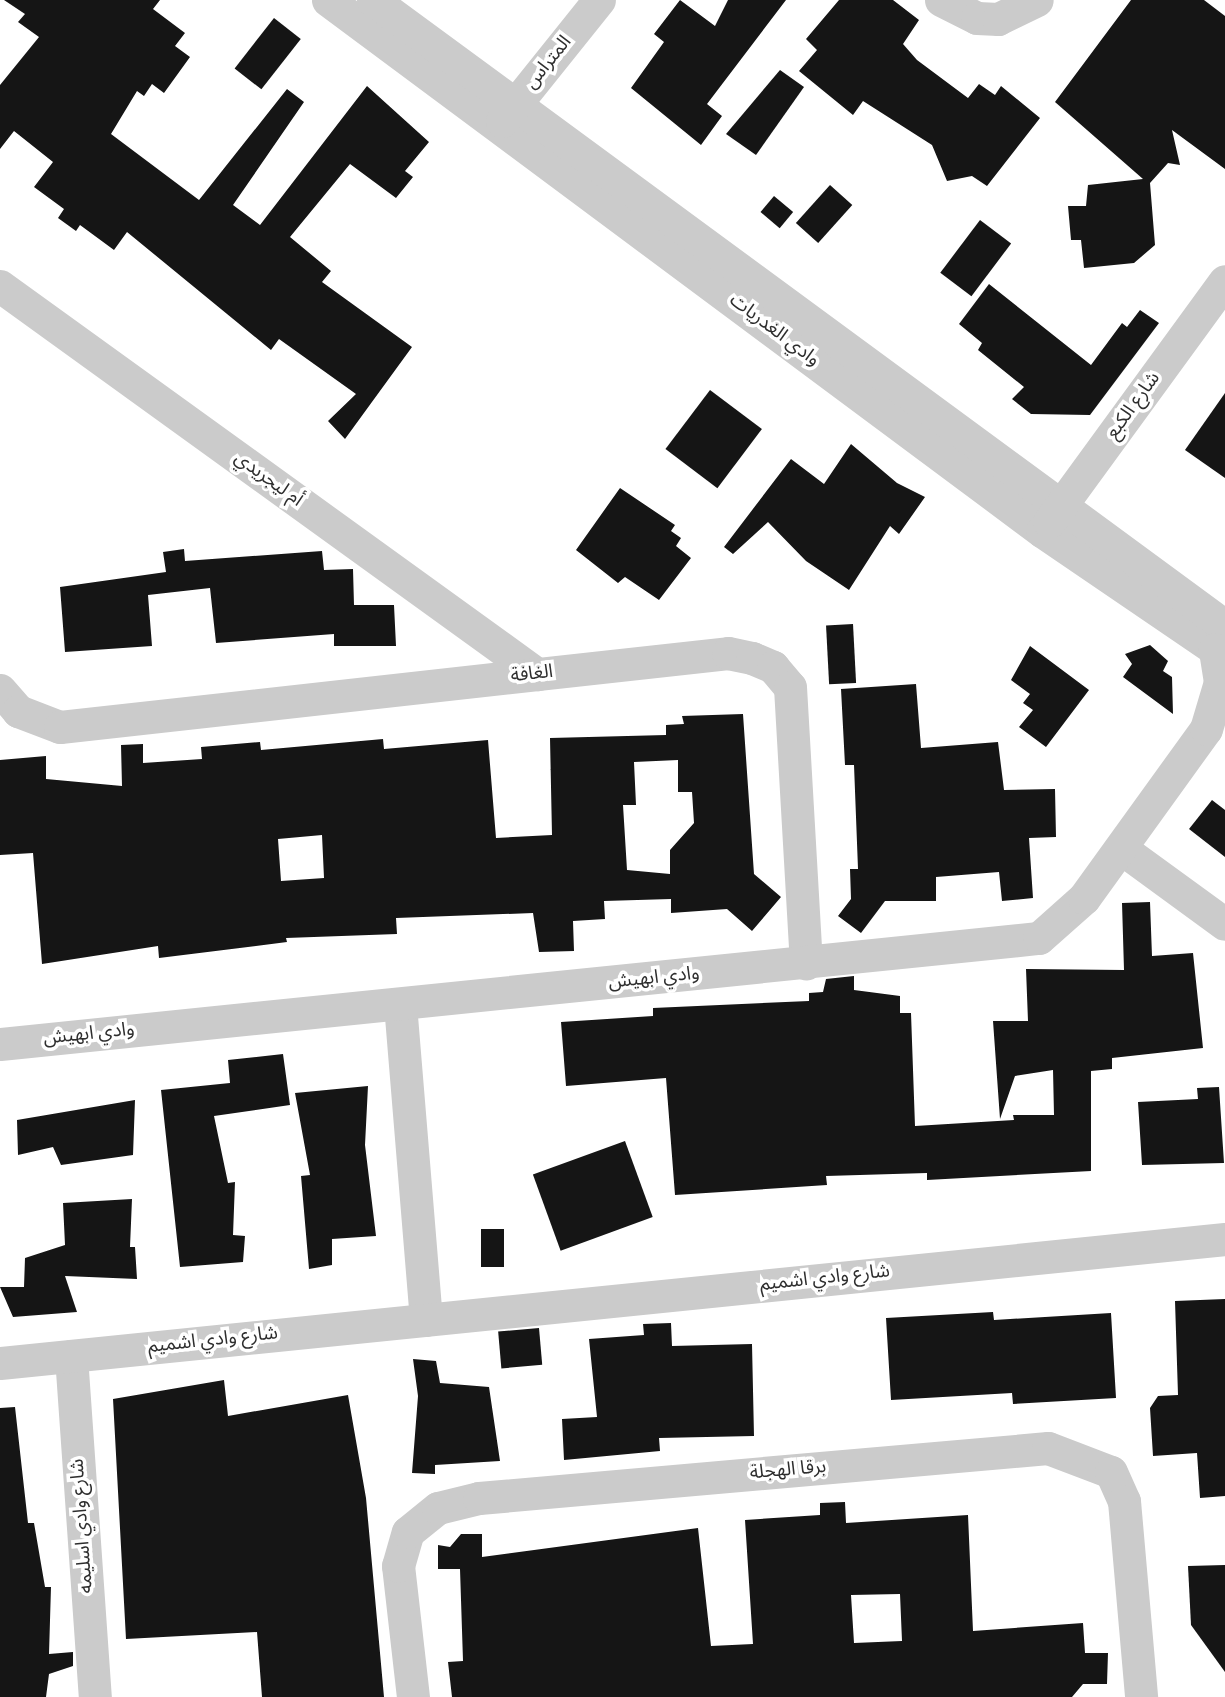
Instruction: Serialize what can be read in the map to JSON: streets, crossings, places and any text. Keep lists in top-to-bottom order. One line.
{"streets":{"street":["المتراس","وادي الغدريات","شارع الكبع","أم ليجريدي","الغافة","وادي ابهيش","شارع وادي اشميم","برقا الهجلة","شارع وادي اسليمه"]},"crossings":[["المتراس","وادي الغدريات"],["وادي الغدريات","شارع الكبع"],["وادي الغدريات","وادي ابهيش"],["أم ليجريدي","الغافة"],["الغافة","وادي ابهيش"],["شارع وادي اشميم","شارع وادي اسليمه"]]}
